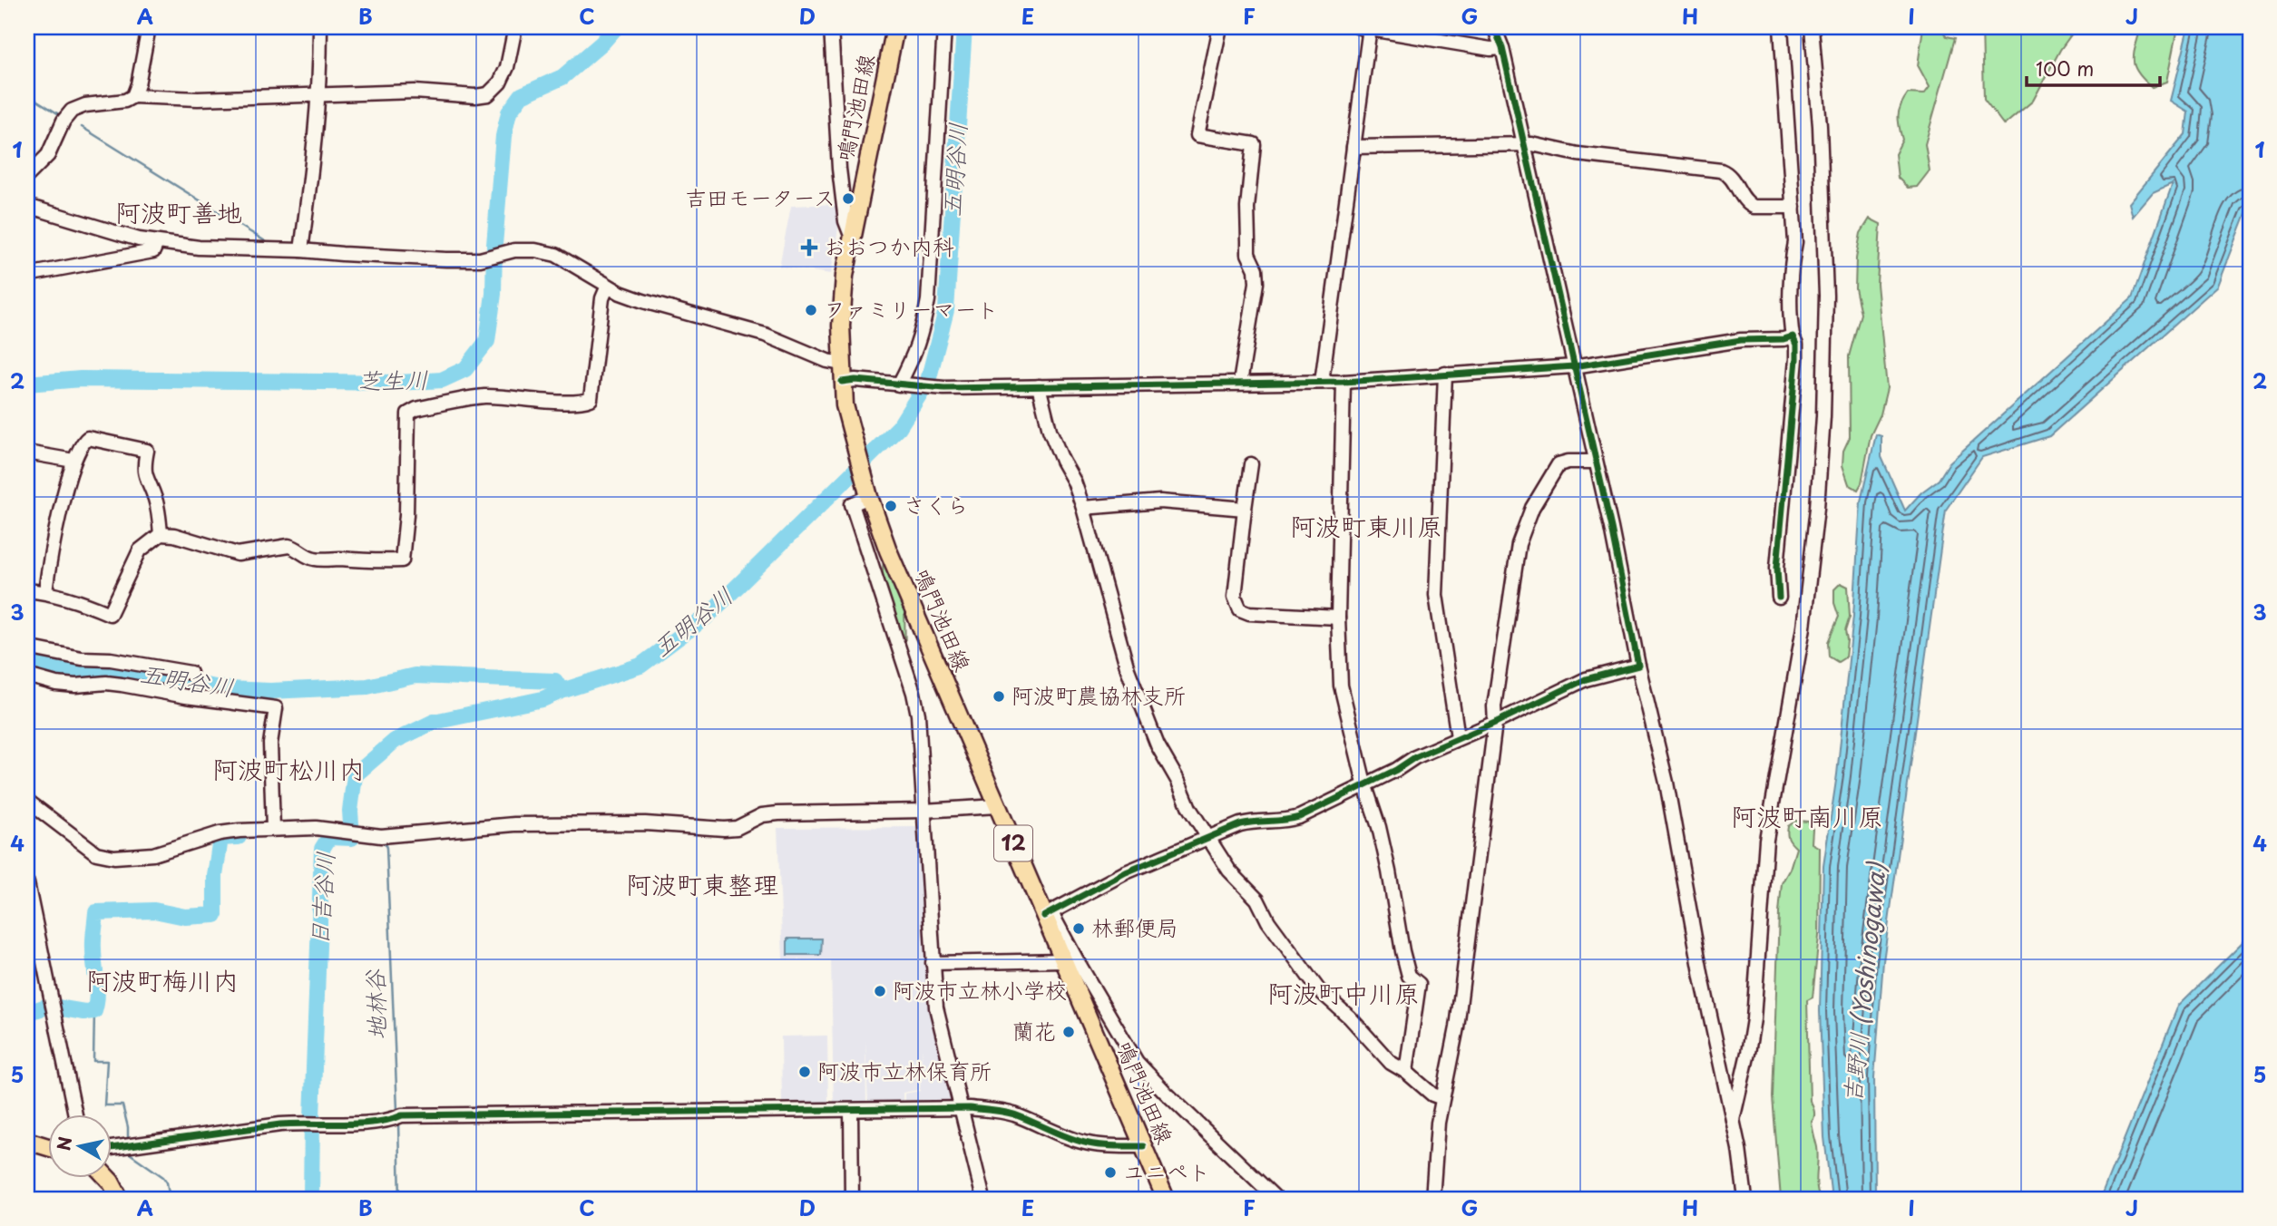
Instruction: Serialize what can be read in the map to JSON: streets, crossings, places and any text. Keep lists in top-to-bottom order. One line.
{"streets":{"main road":["鳴門池田線","12"]},"districts":["阿波町善地","阿波町東川原","阿波町松川内","阿波町南川原","阿波町東整理","阿波町梅川内","阿波町中川原"],"water":["五明谷川","芝生川","日吉谷川","吉野川 (Yoshinogawa)","地林谷"],"places":{"other":["吉田モータース","ファミリーマート","さくら","阿波町農協林支所","林郵便局","阿波市立林小学校","蘭花","阿波市立林保育所","ユニペト"],"health":["おおつか内科"]},"scale_bar":"100 m","north":"left","grid":{"columns":["A","B","C","D","E","F","G","H","I","J"],"rows":["1","2","3","4","5"]}}
